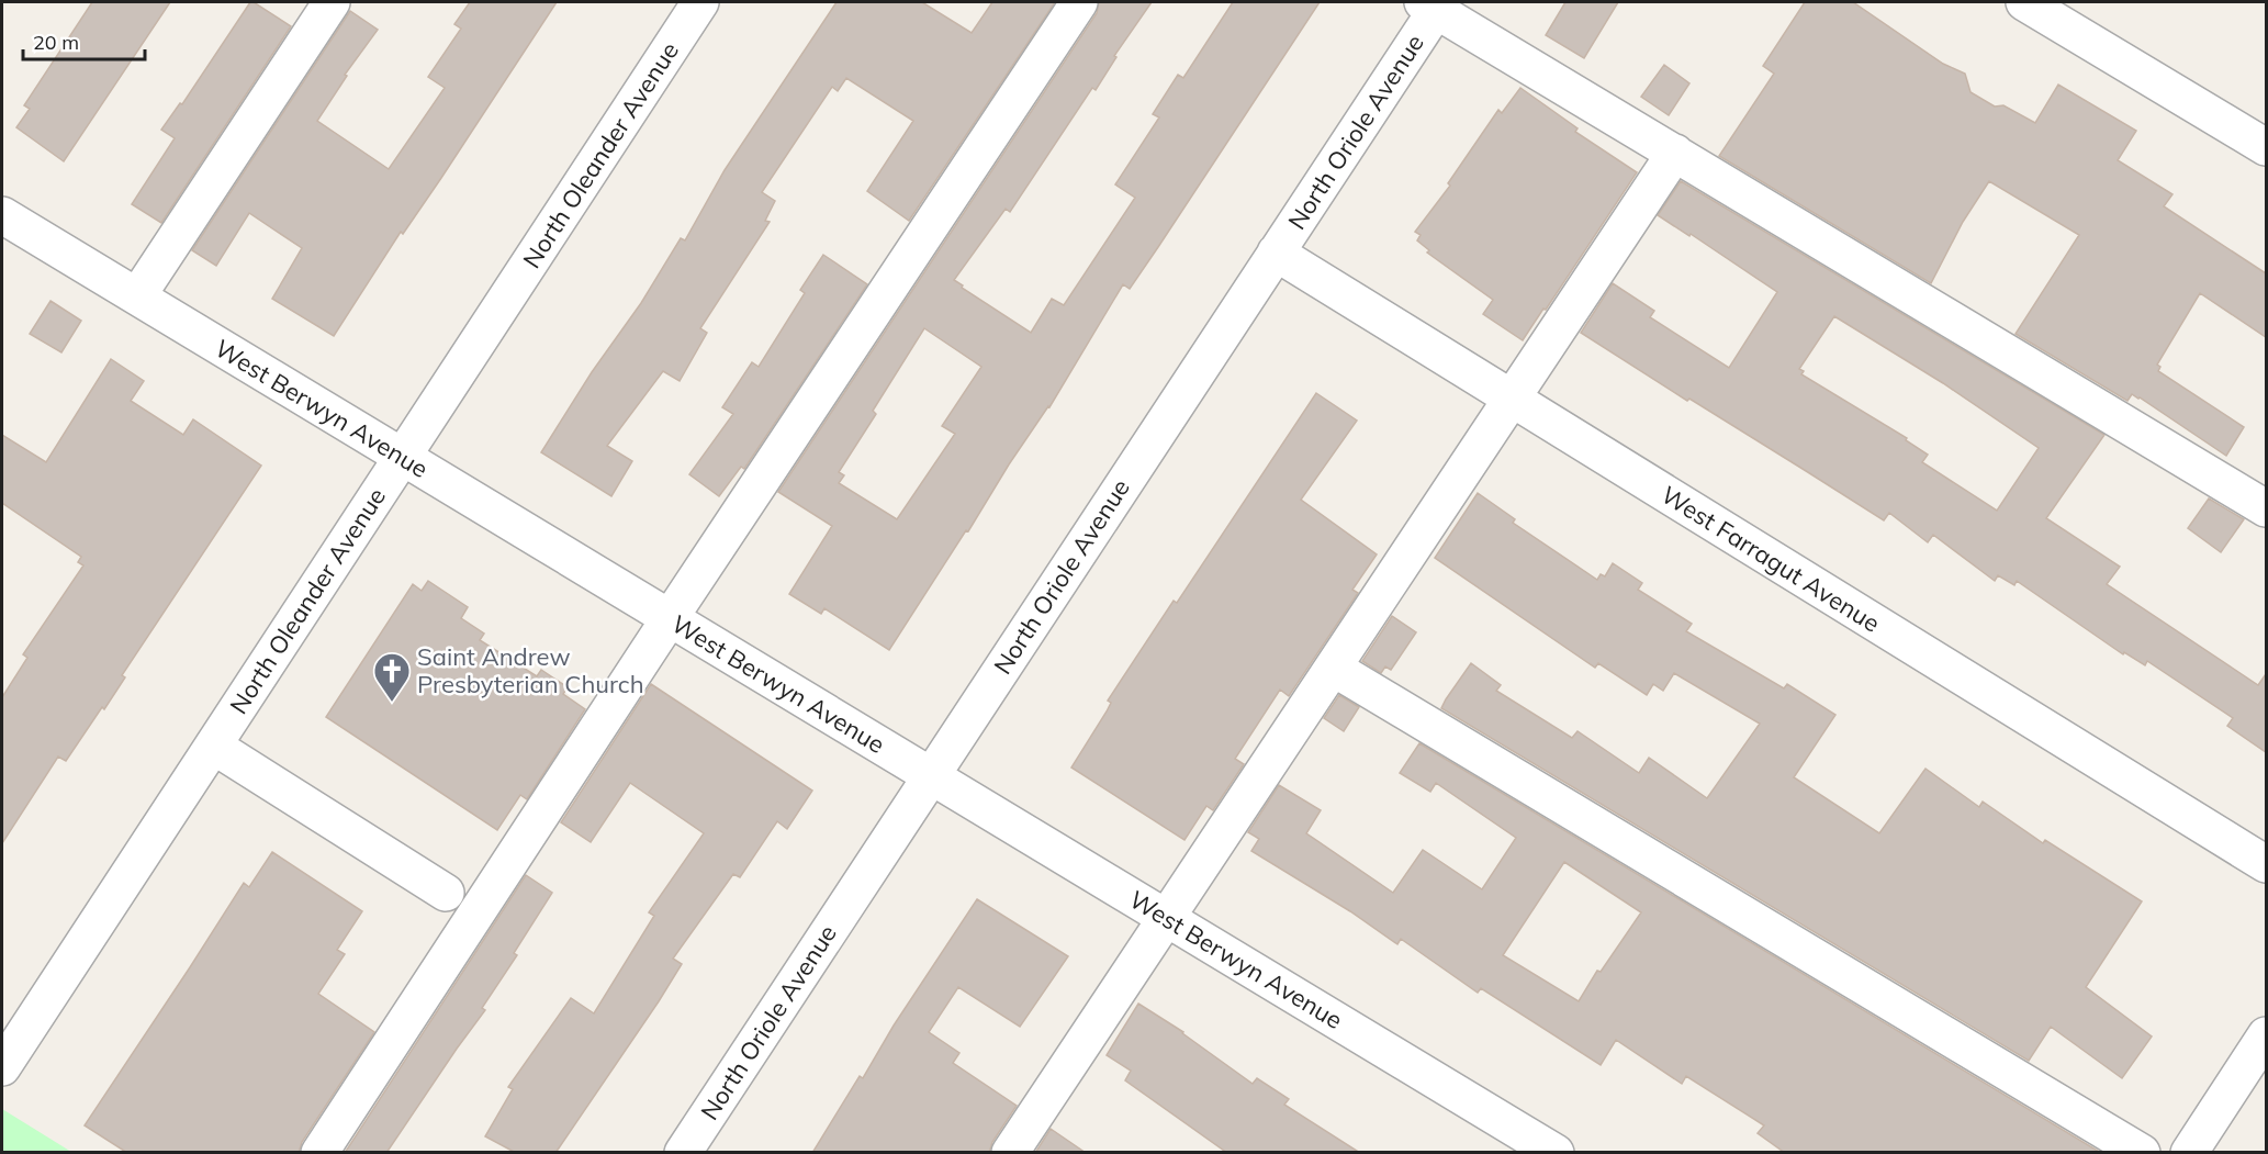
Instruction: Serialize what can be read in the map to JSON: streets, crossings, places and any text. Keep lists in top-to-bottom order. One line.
{"streets":{"street":["North Oriole Avenue","North Oleander Avenue","West Berwyn Avenue","West Farragut Avenue"]},"crossings":[["North Oriole Avenue","West Berwyn Avenue"],["North Oriole Avenue","West Farragut Avenue"],["North Oleander Avenue","West Berwyn Avenue"]],"places":{"church":["Saint Andrew Presbyterian Church"]},"scale_bar":"20 m"}
